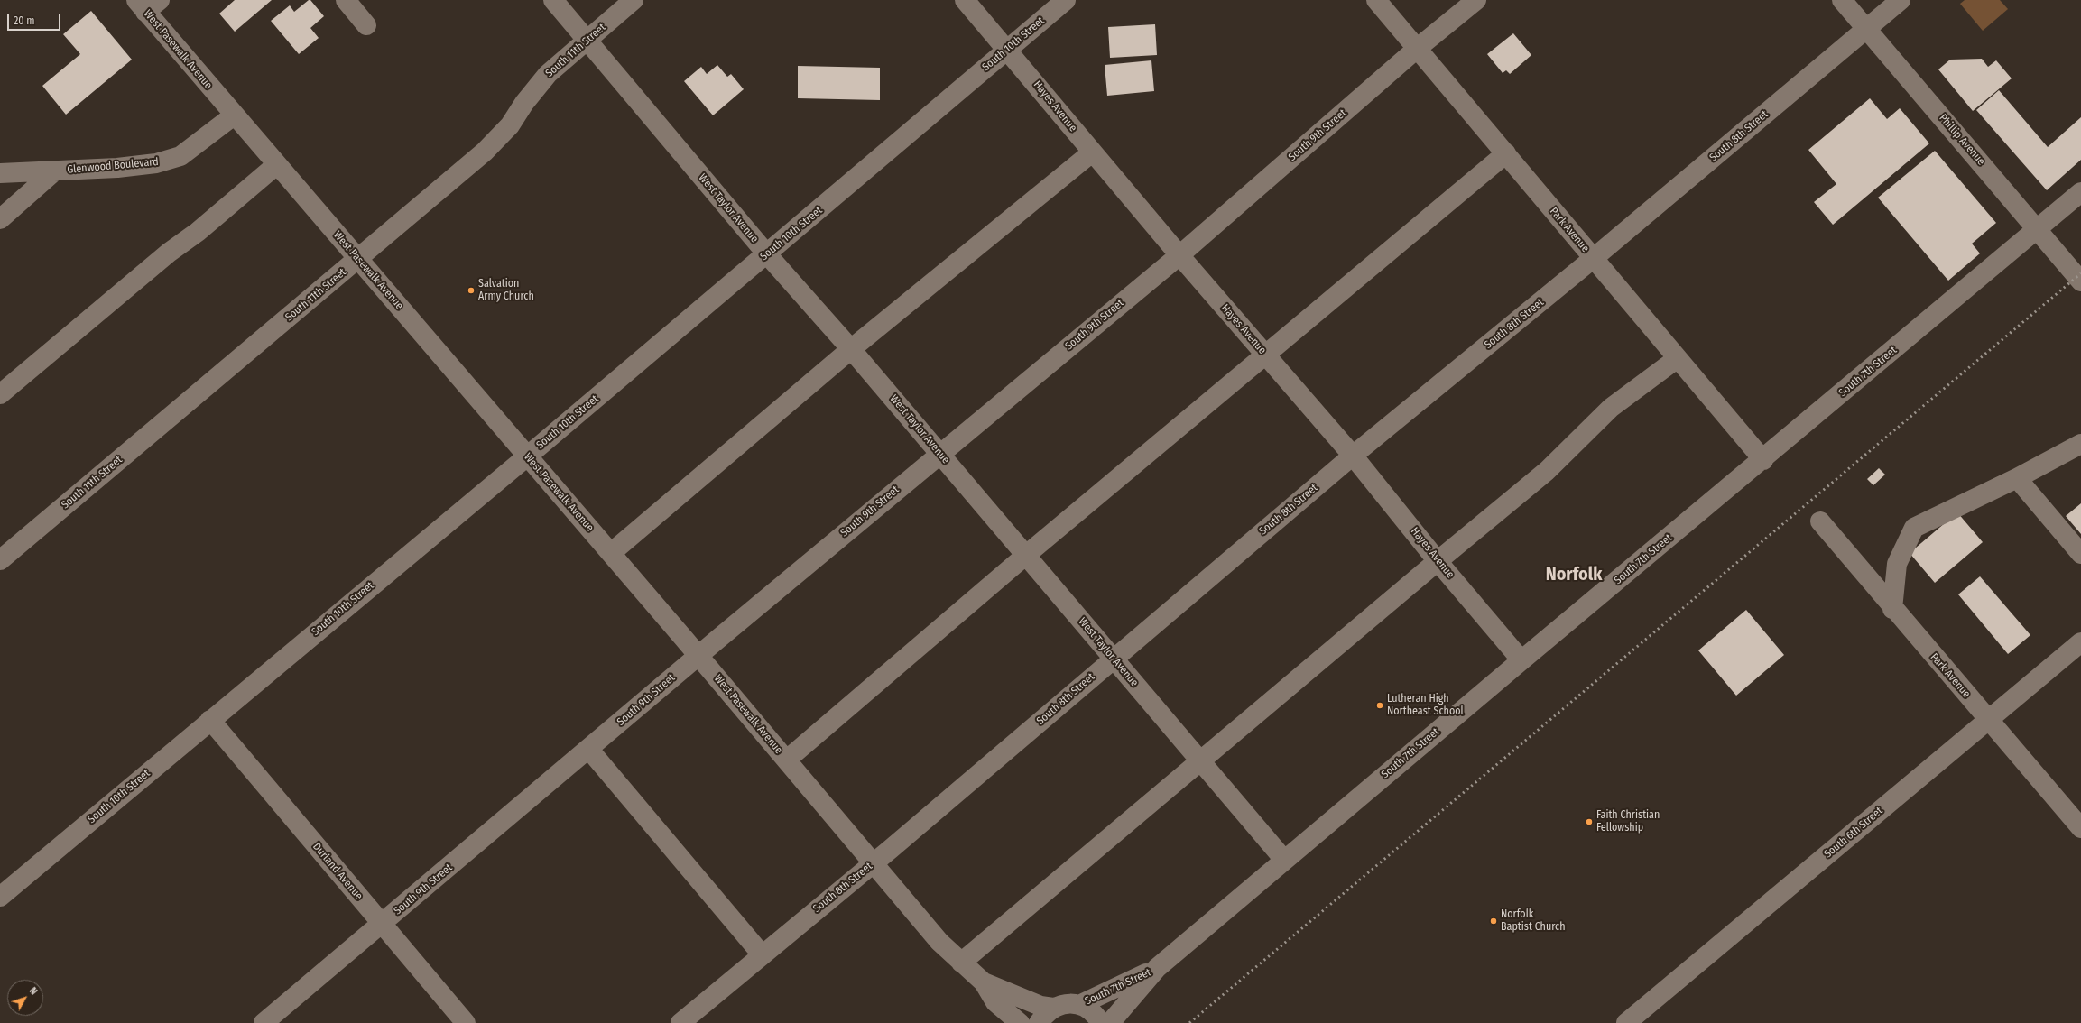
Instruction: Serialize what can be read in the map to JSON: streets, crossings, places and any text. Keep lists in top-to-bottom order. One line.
{"streets":{"street":["South 10th Street","West Pasewalk Avenue","South 11th Street","Hayes Avenue","South 9th Street","South 8th Street","Phillip Avenue","Glenwood Boulevard","West Taylor Avenue","Park Avenue","South 7th Street","South 6th Street","Durland Avenue"]},"crossings":[["South 10th Street","West Pasewalk Avenue"],["South 10th Street","Hayes Avenue"],["South 10th Street","West Taylor Avenue"],["South 10th Street","Durland Avenue"],["West Pasewalk Avenue","South 11th Street"],["West Pasewalk Avenue","South 9th Street"],["West Pasewalk Avenue","South 8th Street"],["West Pasewalk Avenue","Glenwood Boulevard"],["South 11th Street","West Taylor Avenue"],["Hayes Avenue","South 9th Street"],["Hayes Avenue","South 8th Street"],["Hayes Avenue","South 7th Street"],["South 9th Street","West Taylor Avenue"],["South 9th Street","Park Avenue"],["South 9th Street","Durland Avenue"],["South 8th Street","Phillip Avenue"],["South 8th Street","West Taylor Avenue"],["South 8th Street","Park Avenue"],["Phillip Avenue","South 7th Street"],["West Taylor Avenue","South 7th Street"],["Park Avenue","South 7th Street"],["Park Avenue","South 6th Street"]],"districts":["Norfolk"],"places":["Salvation Army Church","Lutheran High Northeast School","Faith Christian Fellowship","Norfolk Baptist Church"],"scale_bar":"20 m","north":"top right"}
